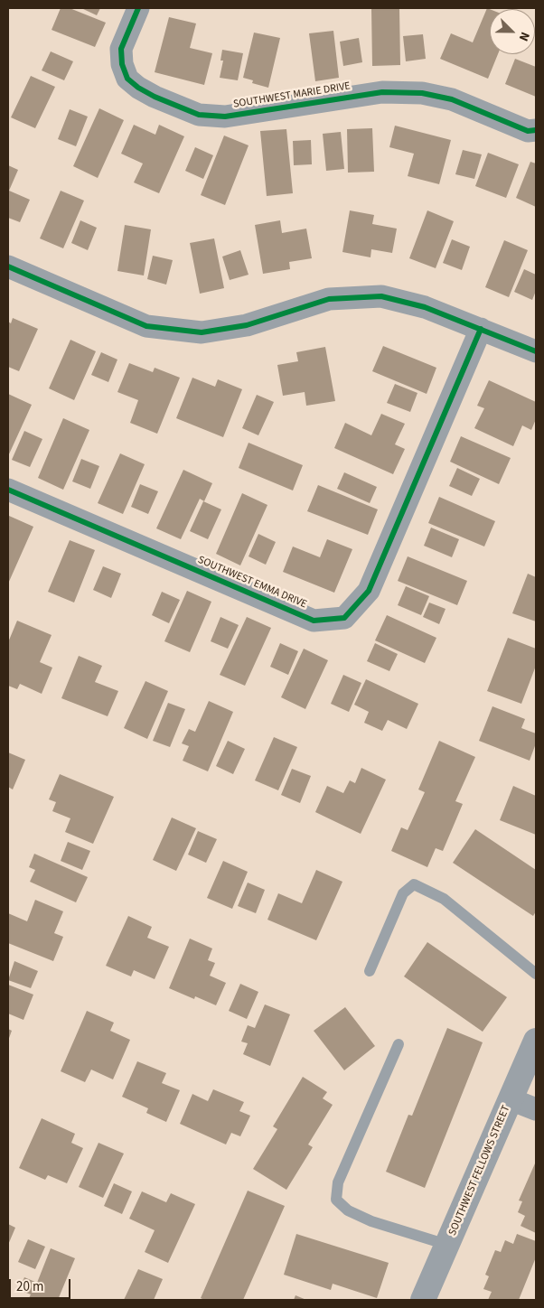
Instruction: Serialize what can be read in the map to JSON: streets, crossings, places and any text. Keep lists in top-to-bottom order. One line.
{"streets":{"street":["SOUTHWEST MARIE DRIVE","SOUTHWEST EMMA DRIVE","SOUTHWEST FELLOWS STREET"]},"scale_bar":"20 m","north":"bottom right"}
